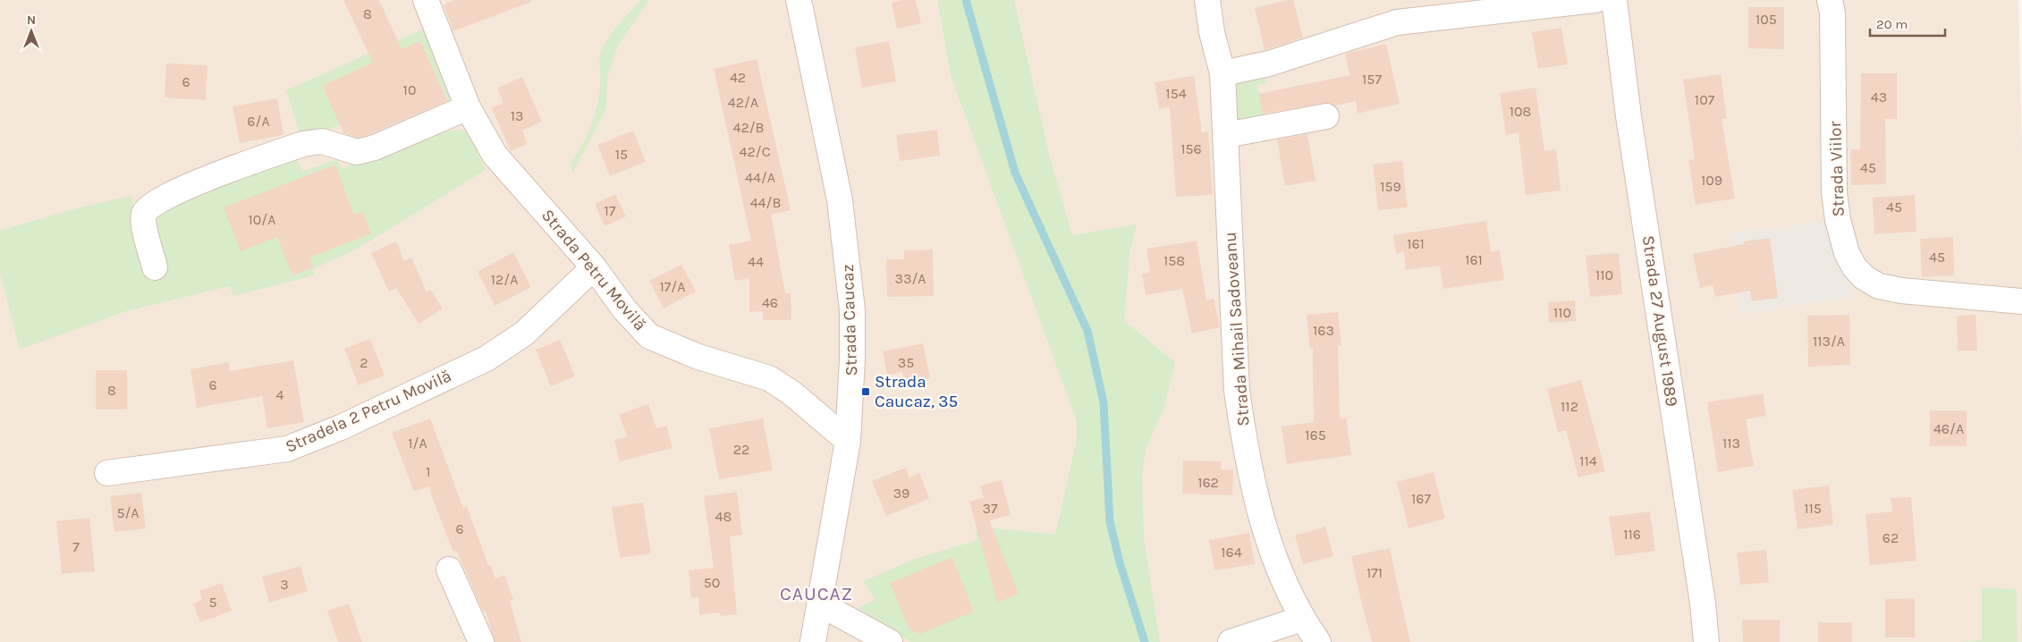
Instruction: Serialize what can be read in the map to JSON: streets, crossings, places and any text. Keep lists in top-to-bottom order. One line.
{"streets":{"street":["Strada Viilor","Strada Petru Movilă","Strada Caucaz","Strada 27 August 1989","Strada Mihail Sadoveanu","Stradela 2 Petru Movilă"]},"crossings":[["Strada Petru Movilă","Strada Caucaz"],["Strada Petru Movilă","Stradela 2 Petru Movilă"]],"districts":["CAUCAZ"],"places":{"transit":["Strada Caucaz, 35"]},"house_numbers":["8","105","42","157","6","10","154","43","107","42/A","108","13","6/A","42/B","156","42/C","15","45","44/A","109","159","44/B","45","17","10/A","161","45","161","158","44","110","33/A","12/A","17/A","46","110","163","113/A","2","35","6","8","4","112","46/A","165","1/A","113","22","114","1","162","39","167","37","115","5/A","48","6","116","62","7","164","171","50","3","5"],"scale_bar":"20 m","north":"top"}
